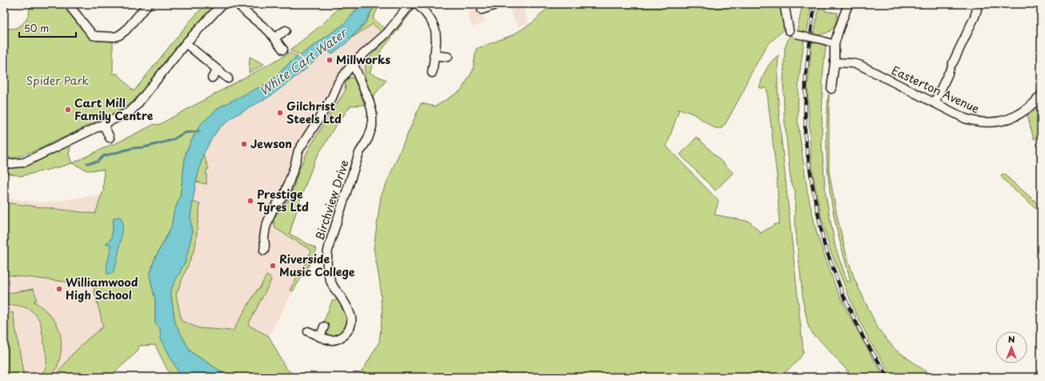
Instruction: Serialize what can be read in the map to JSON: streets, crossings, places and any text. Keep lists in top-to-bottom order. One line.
{"streets":{"street":["Easterton Avenue","Birchview Drive"]},"water":["White Cart Water"],"parks":["Spider Park"],"places":["Millworks","Cart Mill Family Centre","Gilchrist Steels Ltd","Jewson","Prestige Tyres Ltd","Riverside Music College","Williamwood High School"],"scale_bar":"50 m","north":"top"}
